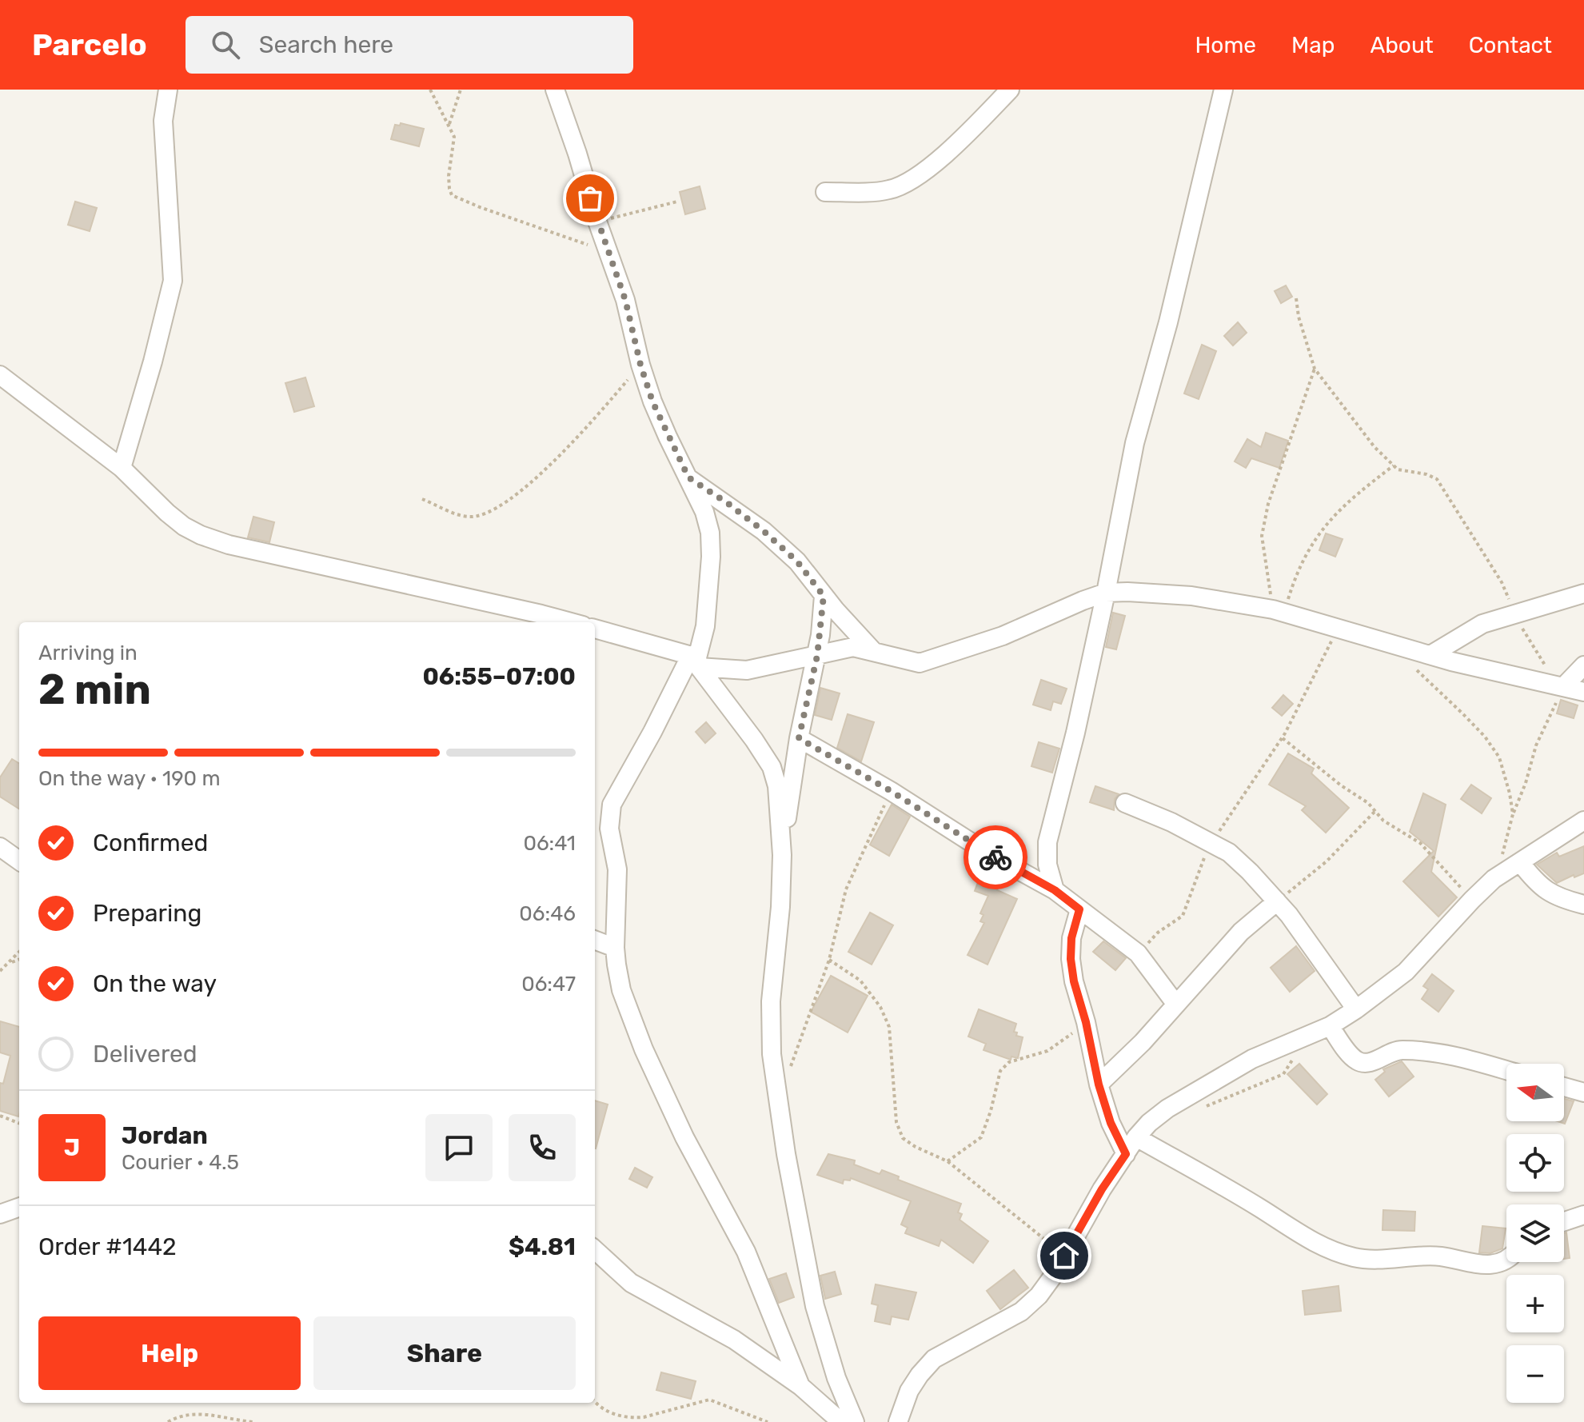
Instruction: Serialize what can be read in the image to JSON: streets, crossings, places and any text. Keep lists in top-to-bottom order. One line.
{"north":"left","page":{"header":"Parcelo","search":"Search here","nav":["Home","Map","About","Contact"],"heading":["2 min","Arriving in","06:55–07:00"],"panel":["Jordan","Courier · 4.5","Order #1442","$4.81"],"bar":"On the way · 190 m","list":[["Confirmed","06:41"],["Preparing","06:46"],["On the way","06:47"],"Delivered"],"map_buttons":["+","−"],"round":"J","buttons":["Help","Share"]}}
